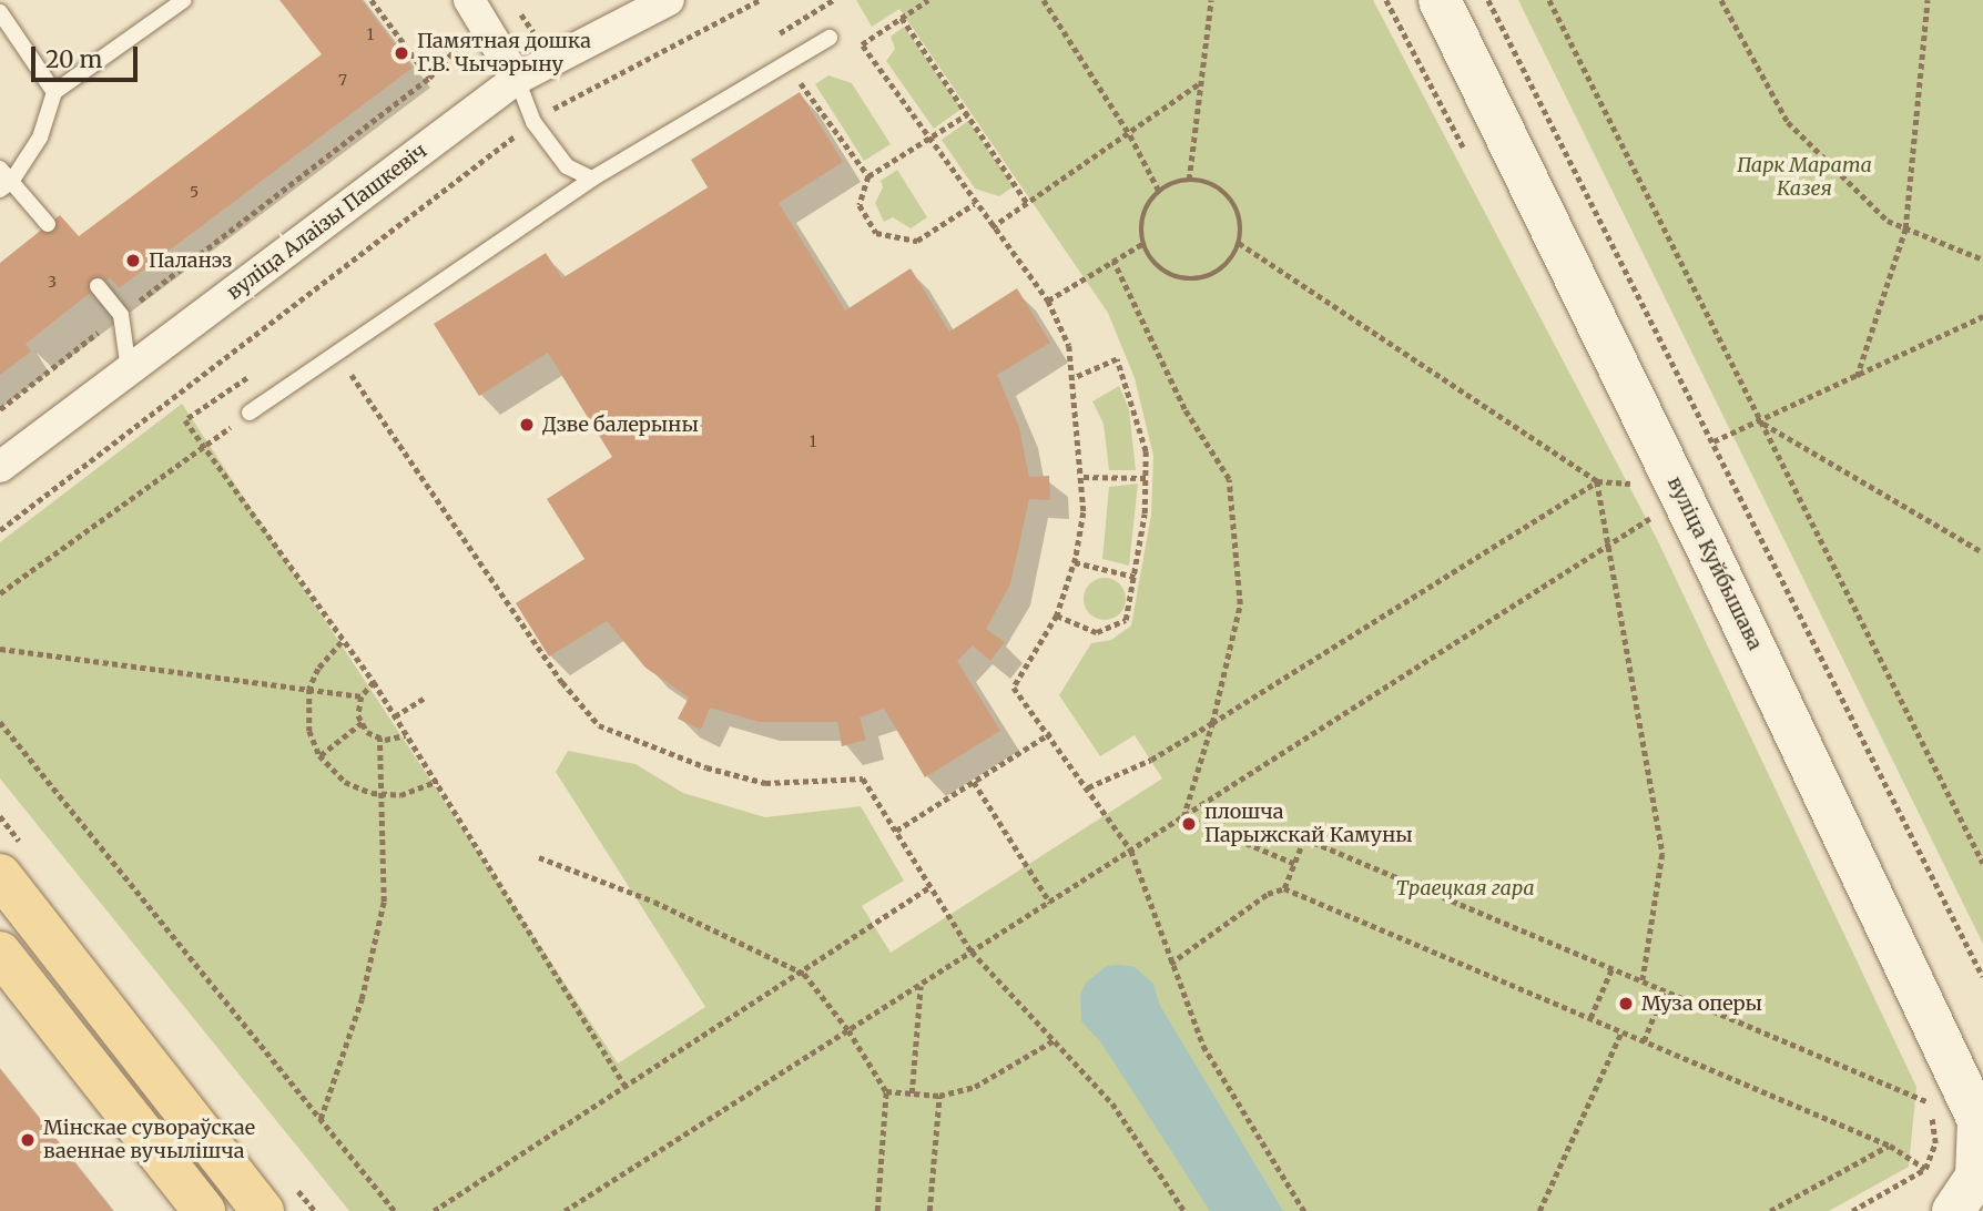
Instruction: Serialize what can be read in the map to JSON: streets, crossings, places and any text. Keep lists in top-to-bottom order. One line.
{"streets":{"main road":["вуліца Куйбышава"],"street":["вуліца Алаізы Пашкевіч"]},"parks":["Парк Марата Казея","Траецкая гара"],"places":["Памятная дошка Г.В. Чычэрыну","Паланэз","Дзве балерыны","плошча Парыжскай Камуны","Муза оперы","Мінскае сувораўскае ваеннае вучылішча"],"house_numbers":["1","7","5","3","1"],"scale_bar":"20 m"}
